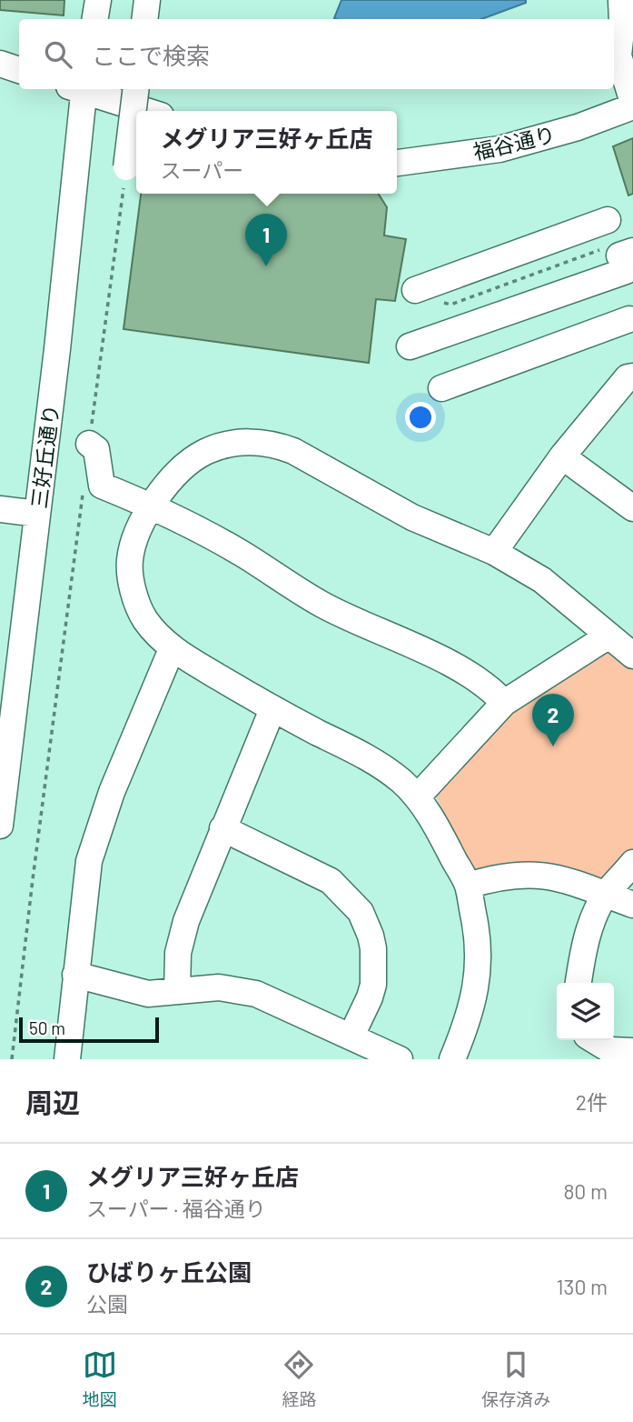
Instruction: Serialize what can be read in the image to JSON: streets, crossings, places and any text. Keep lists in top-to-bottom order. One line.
{"streets":{"street":["福谷通り","三好丘通り"]},"scale_bar":"50 m","page":{"search":"ここで検索","popup":["メグリア三好ヶ丘店","スーパー"],"pins":["1","2"],"scale":"50 m","heading":["周辺","2件"],"list":[{"mark":"1","name":"メグリア三好ヶ丘店","note":"スーパー · 福谷通り","value":"80 m"},{"mark":"2","name":"ひばりヶ丘公園","note":"公園","value":"130 m"}],"nav":["地図","経路","保存済み"]}}
